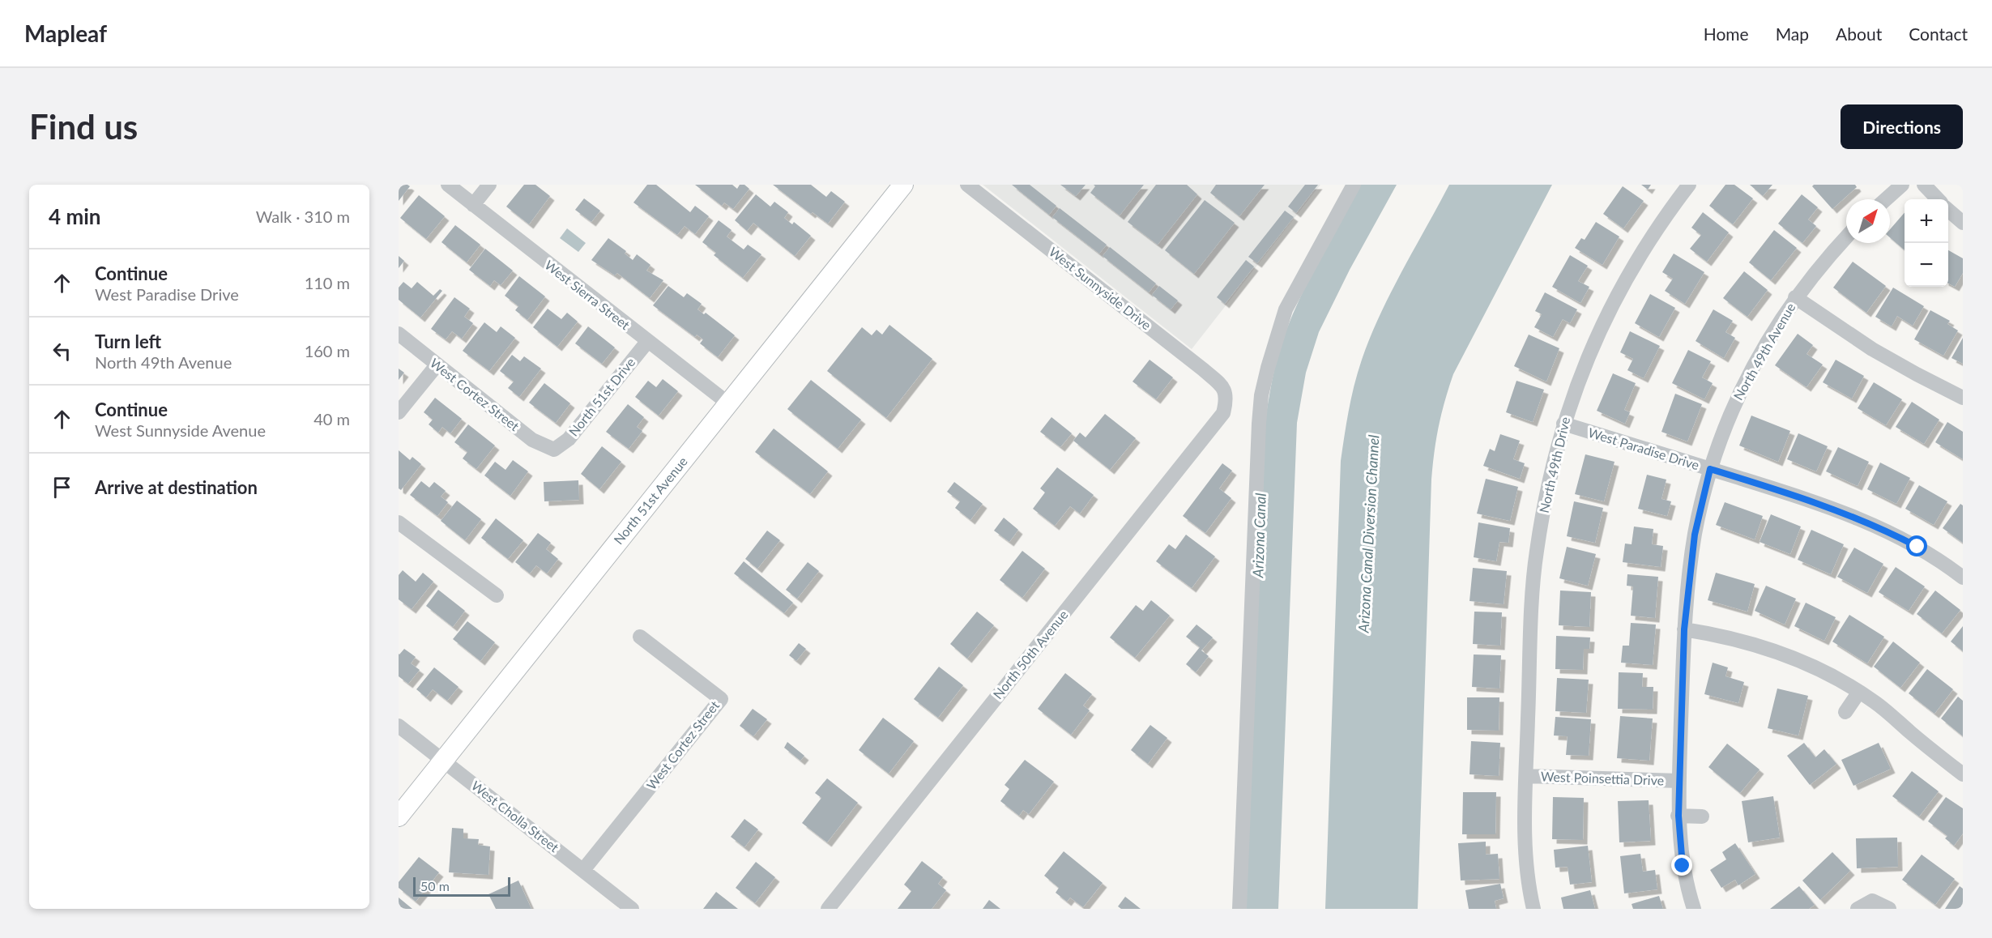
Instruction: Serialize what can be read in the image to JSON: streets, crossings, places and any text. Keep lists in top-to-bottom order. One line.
{"streets":{"main road":["North 51st Avenue"],"street":["West Sunnyside Drive","West Sierra Street","North 49th Avenue","West Cortez Street","North 51st Drive","West Paradise Drive","North 49th Drive","North 50th Avenue","West Poinsettia Drive","West Cholla Street"]},"crossings":[["West Sunnyside Drive","North 50th Avenue"],["West Sierra Street","North 51st Drive"],["West Sierra Street","North 51st Avenue"],["North 49th Avenue","West Paradise Drive"],["North 49th Avenue","West Poinsettia Drive"],["West Cortez Street","North 51st Drive"],["West Cortez Street","West Cholla Street"],["West Paradise Drive","North 49th Drive"],["North 49th Drive","West Poinsettia Drive"],["North 51st Avenue","West Cholla Street"]],"water":["Arizona Canal Diversion Channel","Arizona Canal"],"scale_bar":"50 m","north":"top right","page":{"header":"Mapleaf","nav":["Home","Map","About","Contact"],"buttons":"Directions","title":"Find us","heading":["4 min","Walk · 310 m"],"map_buttons":["+","−"],"list":[["Continue","West Paradise Drive","110 m"],["Turn left","North 49th Avenue","160 m"],["Continue","West Sunnyside Avenue","40 m"],"Arrive at destination"],"scale":"50 m"}}
